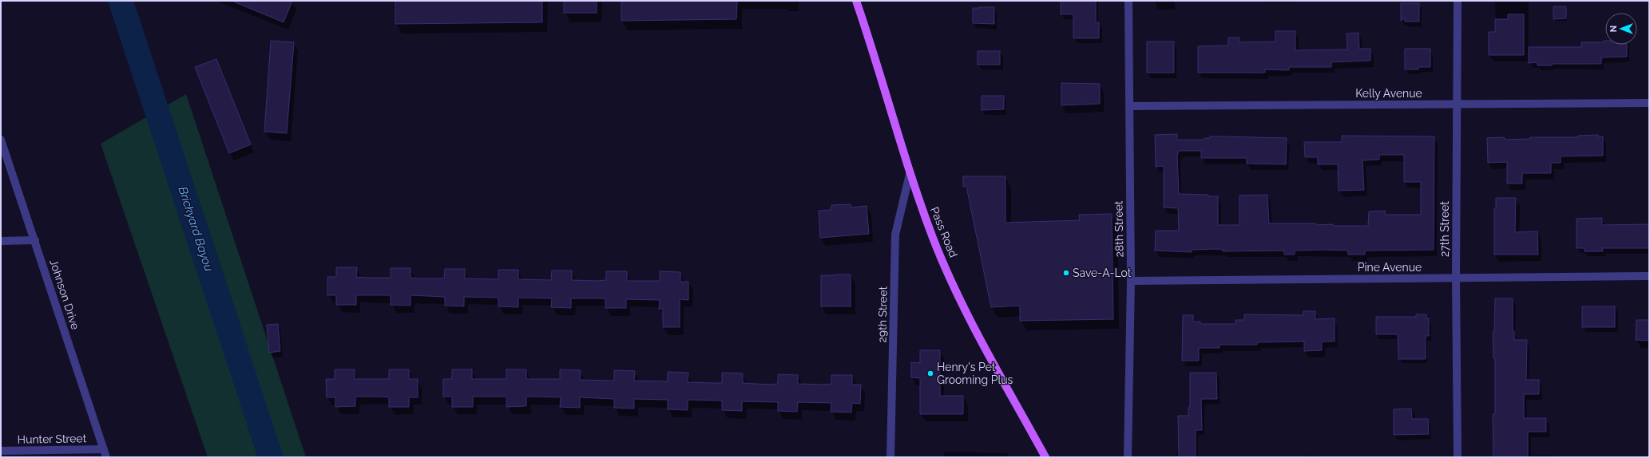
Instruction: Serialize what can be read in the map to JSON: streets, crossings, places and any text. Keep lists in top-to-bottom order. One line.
{"streets":{"main road":["Pass Road"],"street":["Kelly Avenue","28th Street","27th Street","Pine Avenue","Johnson Drive","29th Street","Hunter Street"]},"crossings":[["Kelly Avenue","28th Street"],["Kelly Avenue","27th Street"],["28th Street","Pine Avenue"],["27th Street","Pine Avenue"],["Pass Road","29th Street"],["Johnson Drive","Hunter Street"]],"water":["Brickyard Bayou"],"places":["Save-A-Lot","Henry's Pet Grooming Plus"],"north":"left"}
